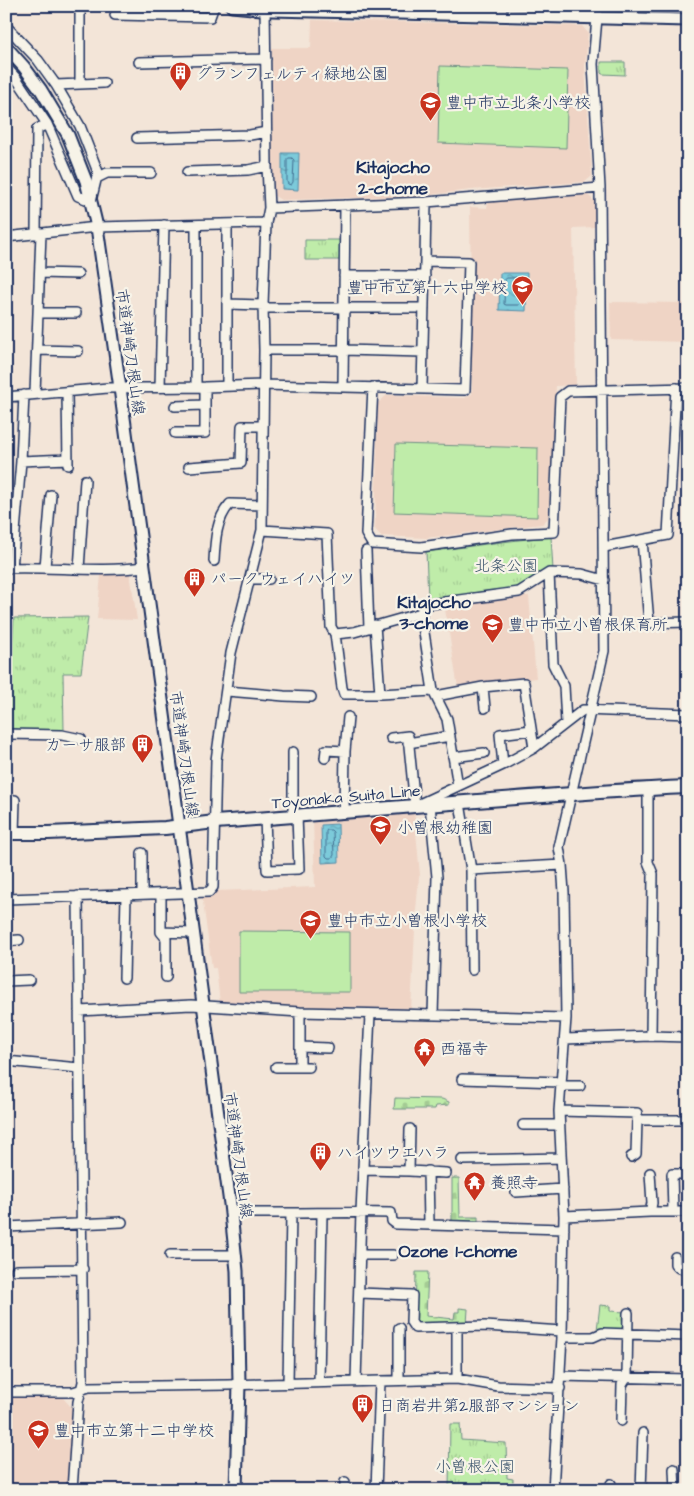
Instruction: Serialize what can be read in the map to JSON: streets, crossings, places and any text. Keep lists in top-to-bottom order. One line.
{"streets":{"main road":["Toyonaka Suita Line"],"street":["市道神崎刀根山線"]},"crossings":[["市道神崎刀根山線","Toyonaka Suita Line"]],"districts":["Kitajocho 2-chome","Kitajocho 3-chome","Ozone 1-chome"],"parks":["北条公園","小曽根公園"],"places":{"building":["グランフェルティ緑地公園","パークウェイハイツ","カーサ服部","ハイツウエハラ","日商岩井第2服部マンション"],"school or university":["豊中市立北条小学校","豊中市立第十六中学校","豊中市立小曽根保育所","小曽根幼稚園","豊中市立小曽根小学校","豊中市立第十二中学校"],"temple":["西福寺","養照寺"]}}
